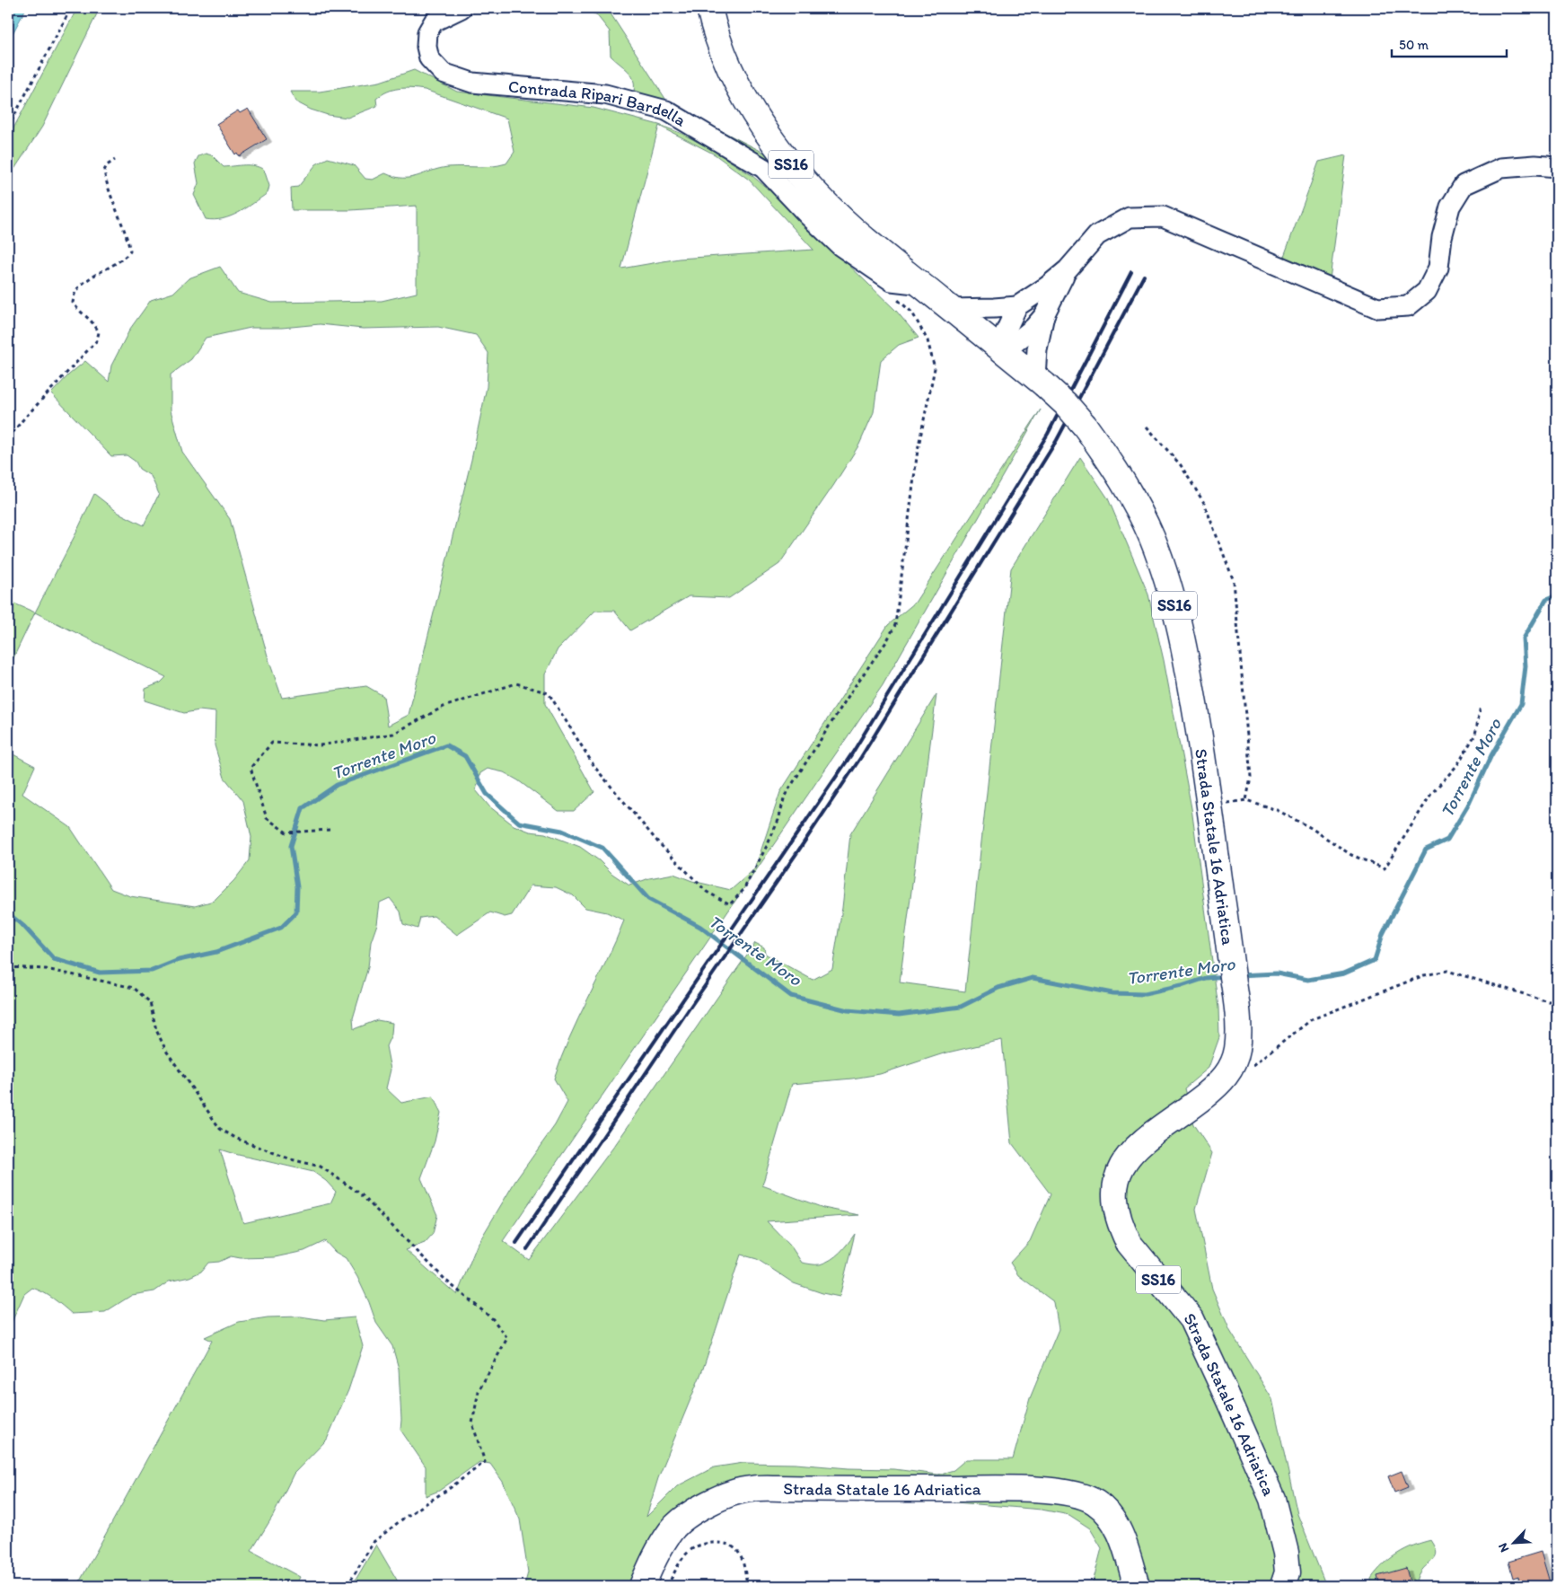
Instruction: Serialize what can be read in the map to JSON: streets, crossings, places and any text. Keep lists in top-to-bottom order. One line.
{"streets":{"main road":["SS16","Strada Statale 16 Adriatica"],"street":["Contrada Ripari Bardella"]},"crossings":[["Contrada Ripari Bardella","SS16"],["SS16","Strada Statale 16 Adriatica"]],"water":["Torrente Moro"],"scale_bar":"50 m","north":"bottom left"}
